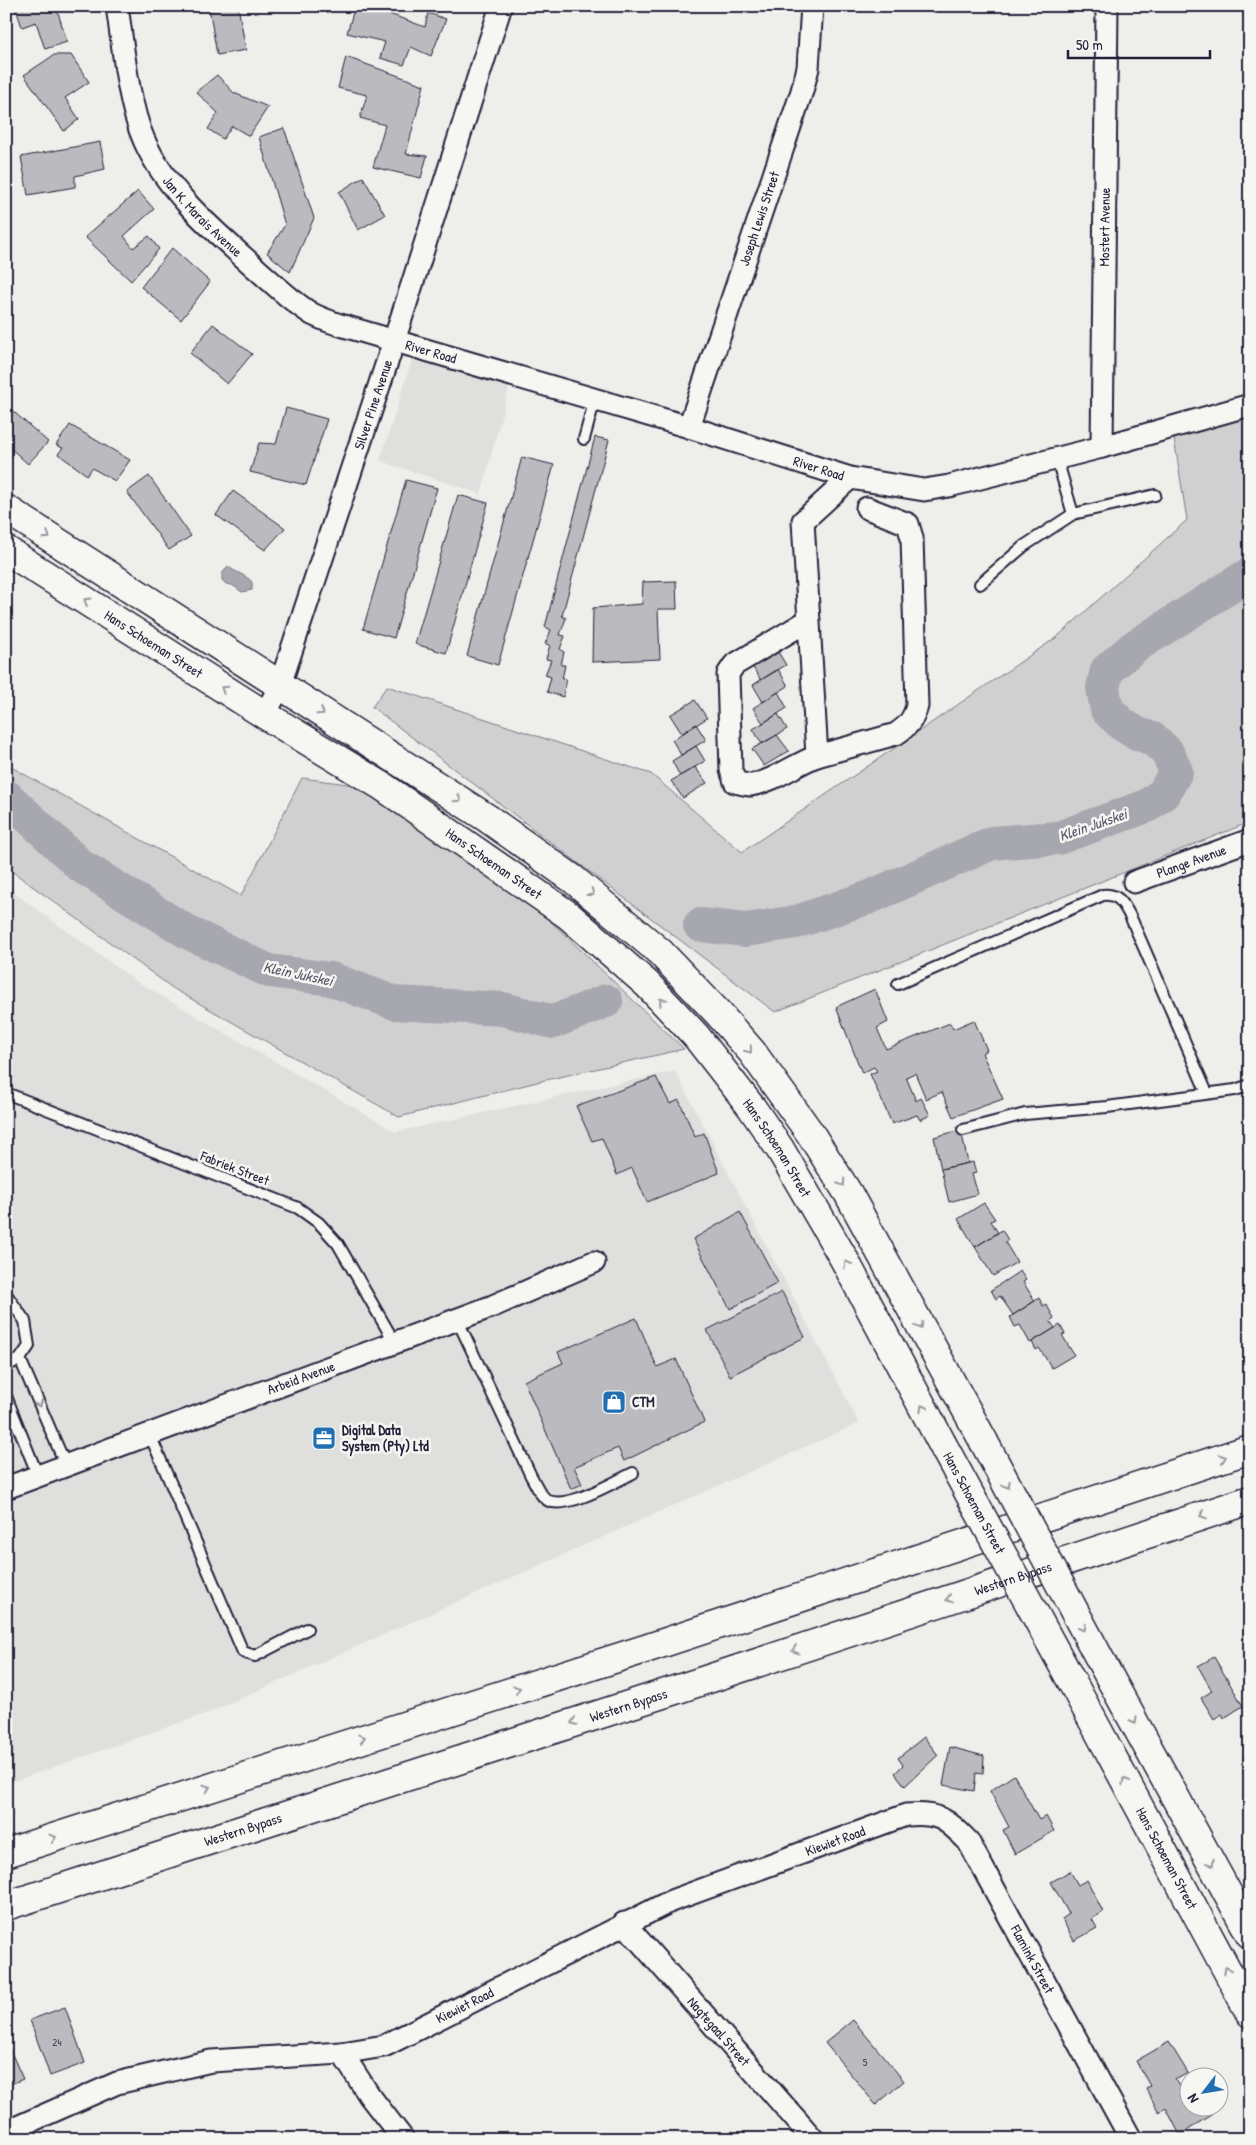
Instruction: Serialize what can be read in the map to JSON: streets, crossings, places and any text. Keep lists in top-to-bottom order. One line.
{"streets":{"main road":["Hans Schoeman Street","Western Bypass"],"street":["Jan K. Marais Avenue","Joseph Lewis Street","Mostert Avenue","River Road","Silver Pine Avenue","Plange Avenue","Arbeid Avenue","Kiewiet Road","Flamink Street","Nagtegaal Street"],"lane":["Fabriek Street"]},"crossings":[["Jan K. Marais Avenue","River Road"],["Jan K. Marais Avenue","Silver Pine Avenue"],["Joseph Lewis Street","River Road"],["Mostert Avenue","River Road"],["River Road","Silver Pine Avenue"],["Silver Pine Avenue","Hans Schoeman Street"],["Fabriek Street","Arbeid Avenue"],["Kiewiet Road","Flamink Street"],["Kiewiet Road","Nagtegaal Street"]],"water":["Klein Jukskei"],"places":{"shop":["CTM"],"office":["Digital Data System (Pty) Ltd"]},"house_numbers":["24","5"],"scale_bar":"50 m","north":"bottom left"}
